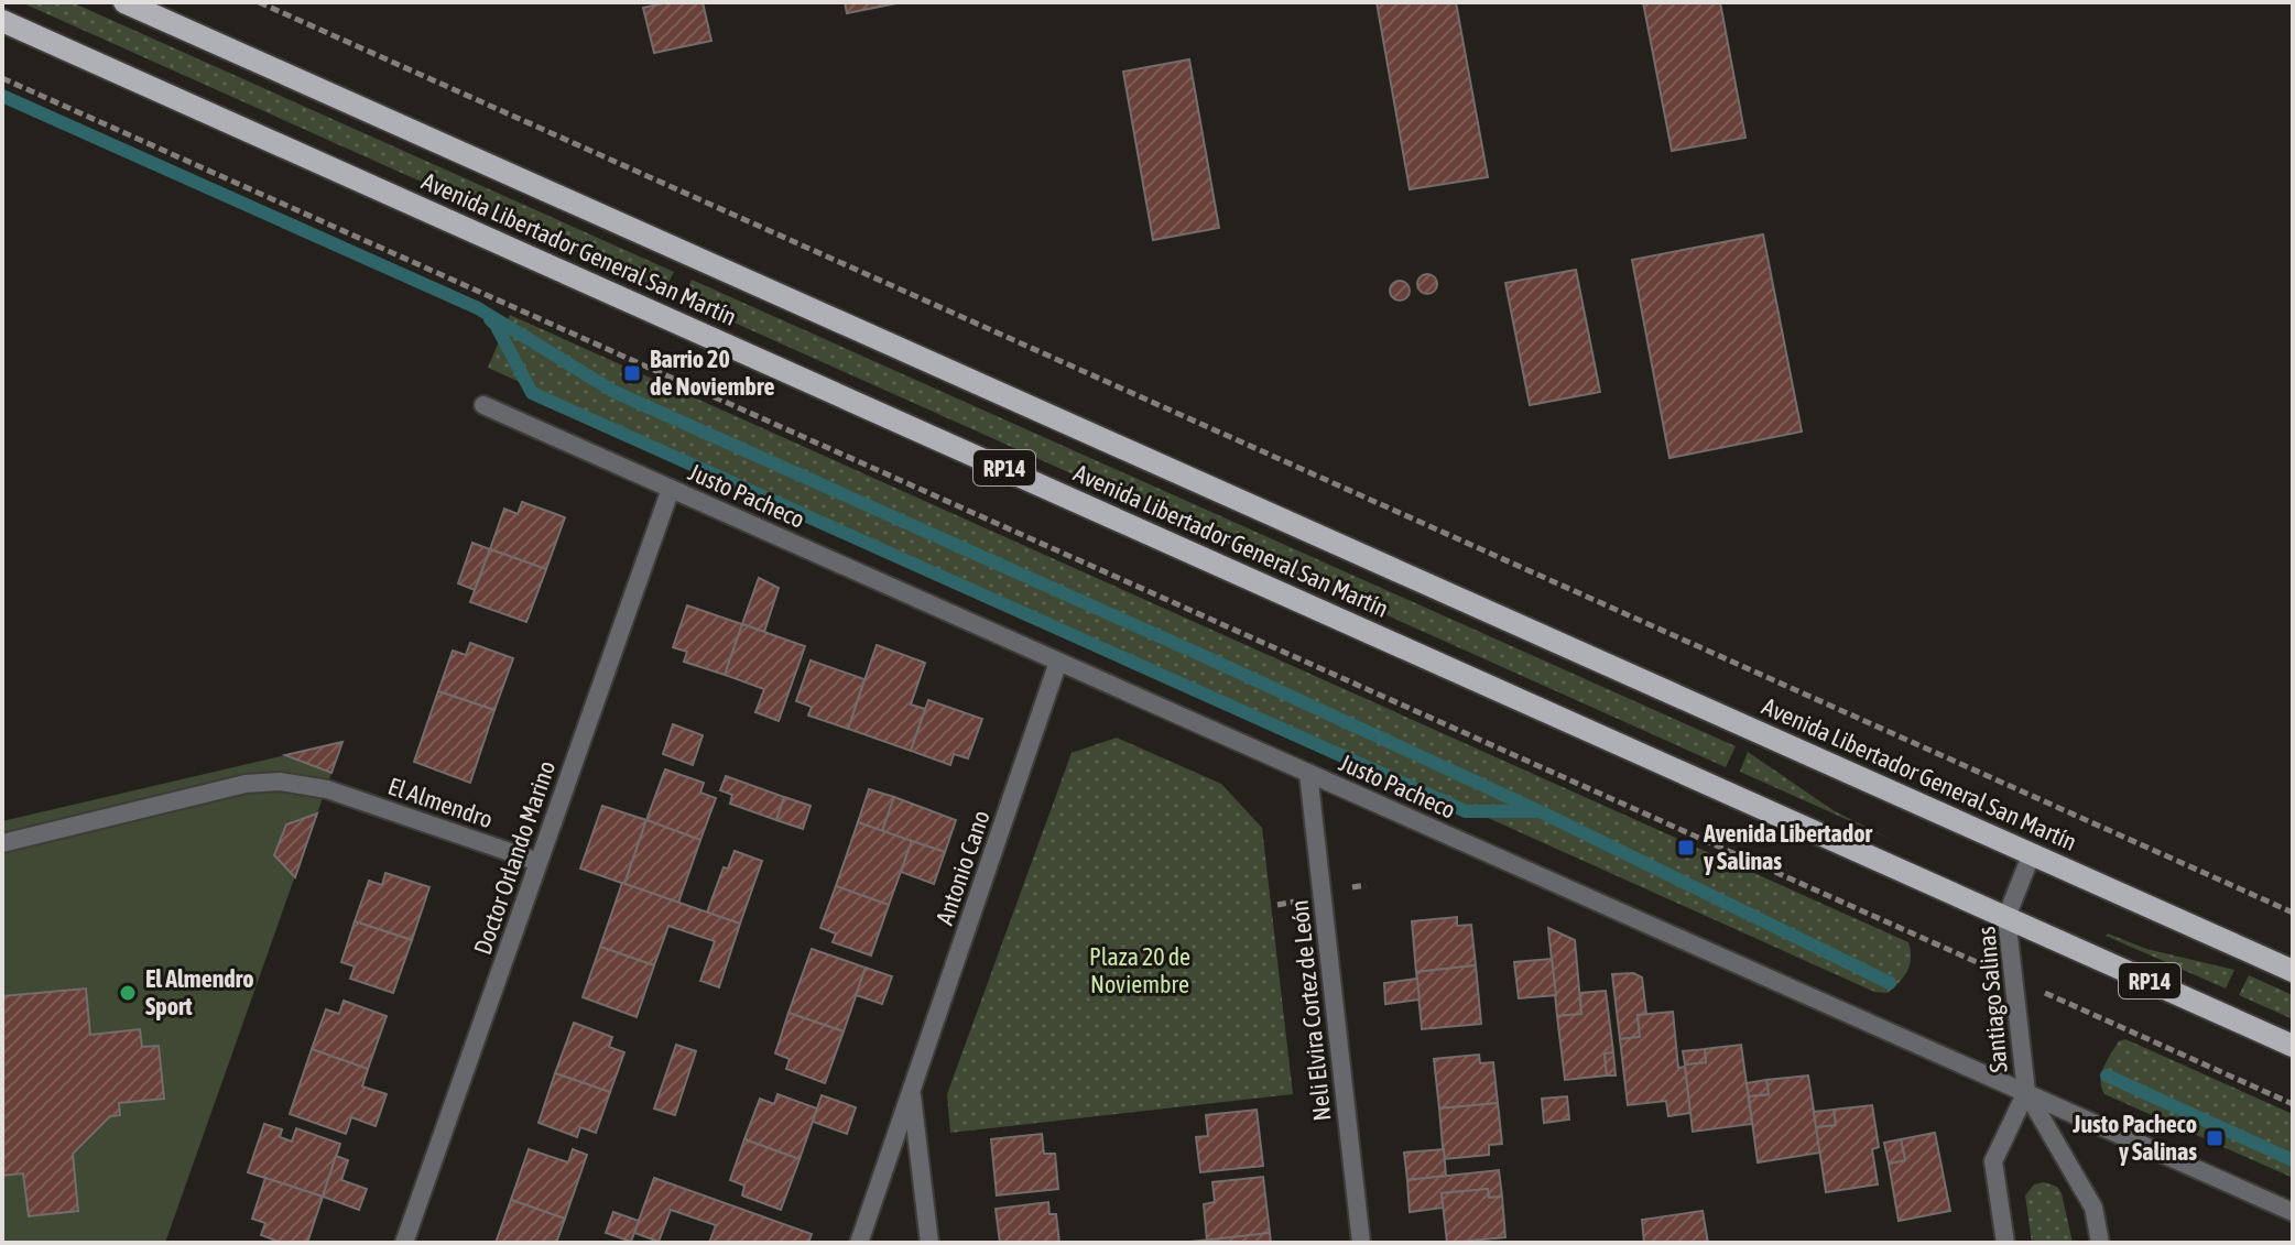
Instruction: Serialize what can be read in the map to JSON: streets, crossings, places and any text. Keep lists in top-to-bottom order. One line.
{"streets":{"main road":["Avenida Libertador General San Martín","RP14"],"street":["Justo Pacheco","El Almendro","Doctor Orlando Marino","Antonio Cano","Santiago Salinas","Neli Elvira Cortez de León"]},"crossings":[["Avenida Libertador General San Martín","Santiago Salinas"],["Justo Pacheco","Doctor Orlando Marino"],["Justo Pacheco","Antonio Cano"],["Justo Pacheco","Santiago Salinas"],["Justo Pacheco","Neli Elvira Cortez de León"],["El Almendro","Doctor Orlando Marino"]],"parks":["Plaza 20 de Noviembre"],"places":{"transit":["Barrio 20 de Noviembre","Avenida Libertador y Salinas","Justo Pacheco y Salinas"],"other":["El Almendro Sport"]}}
